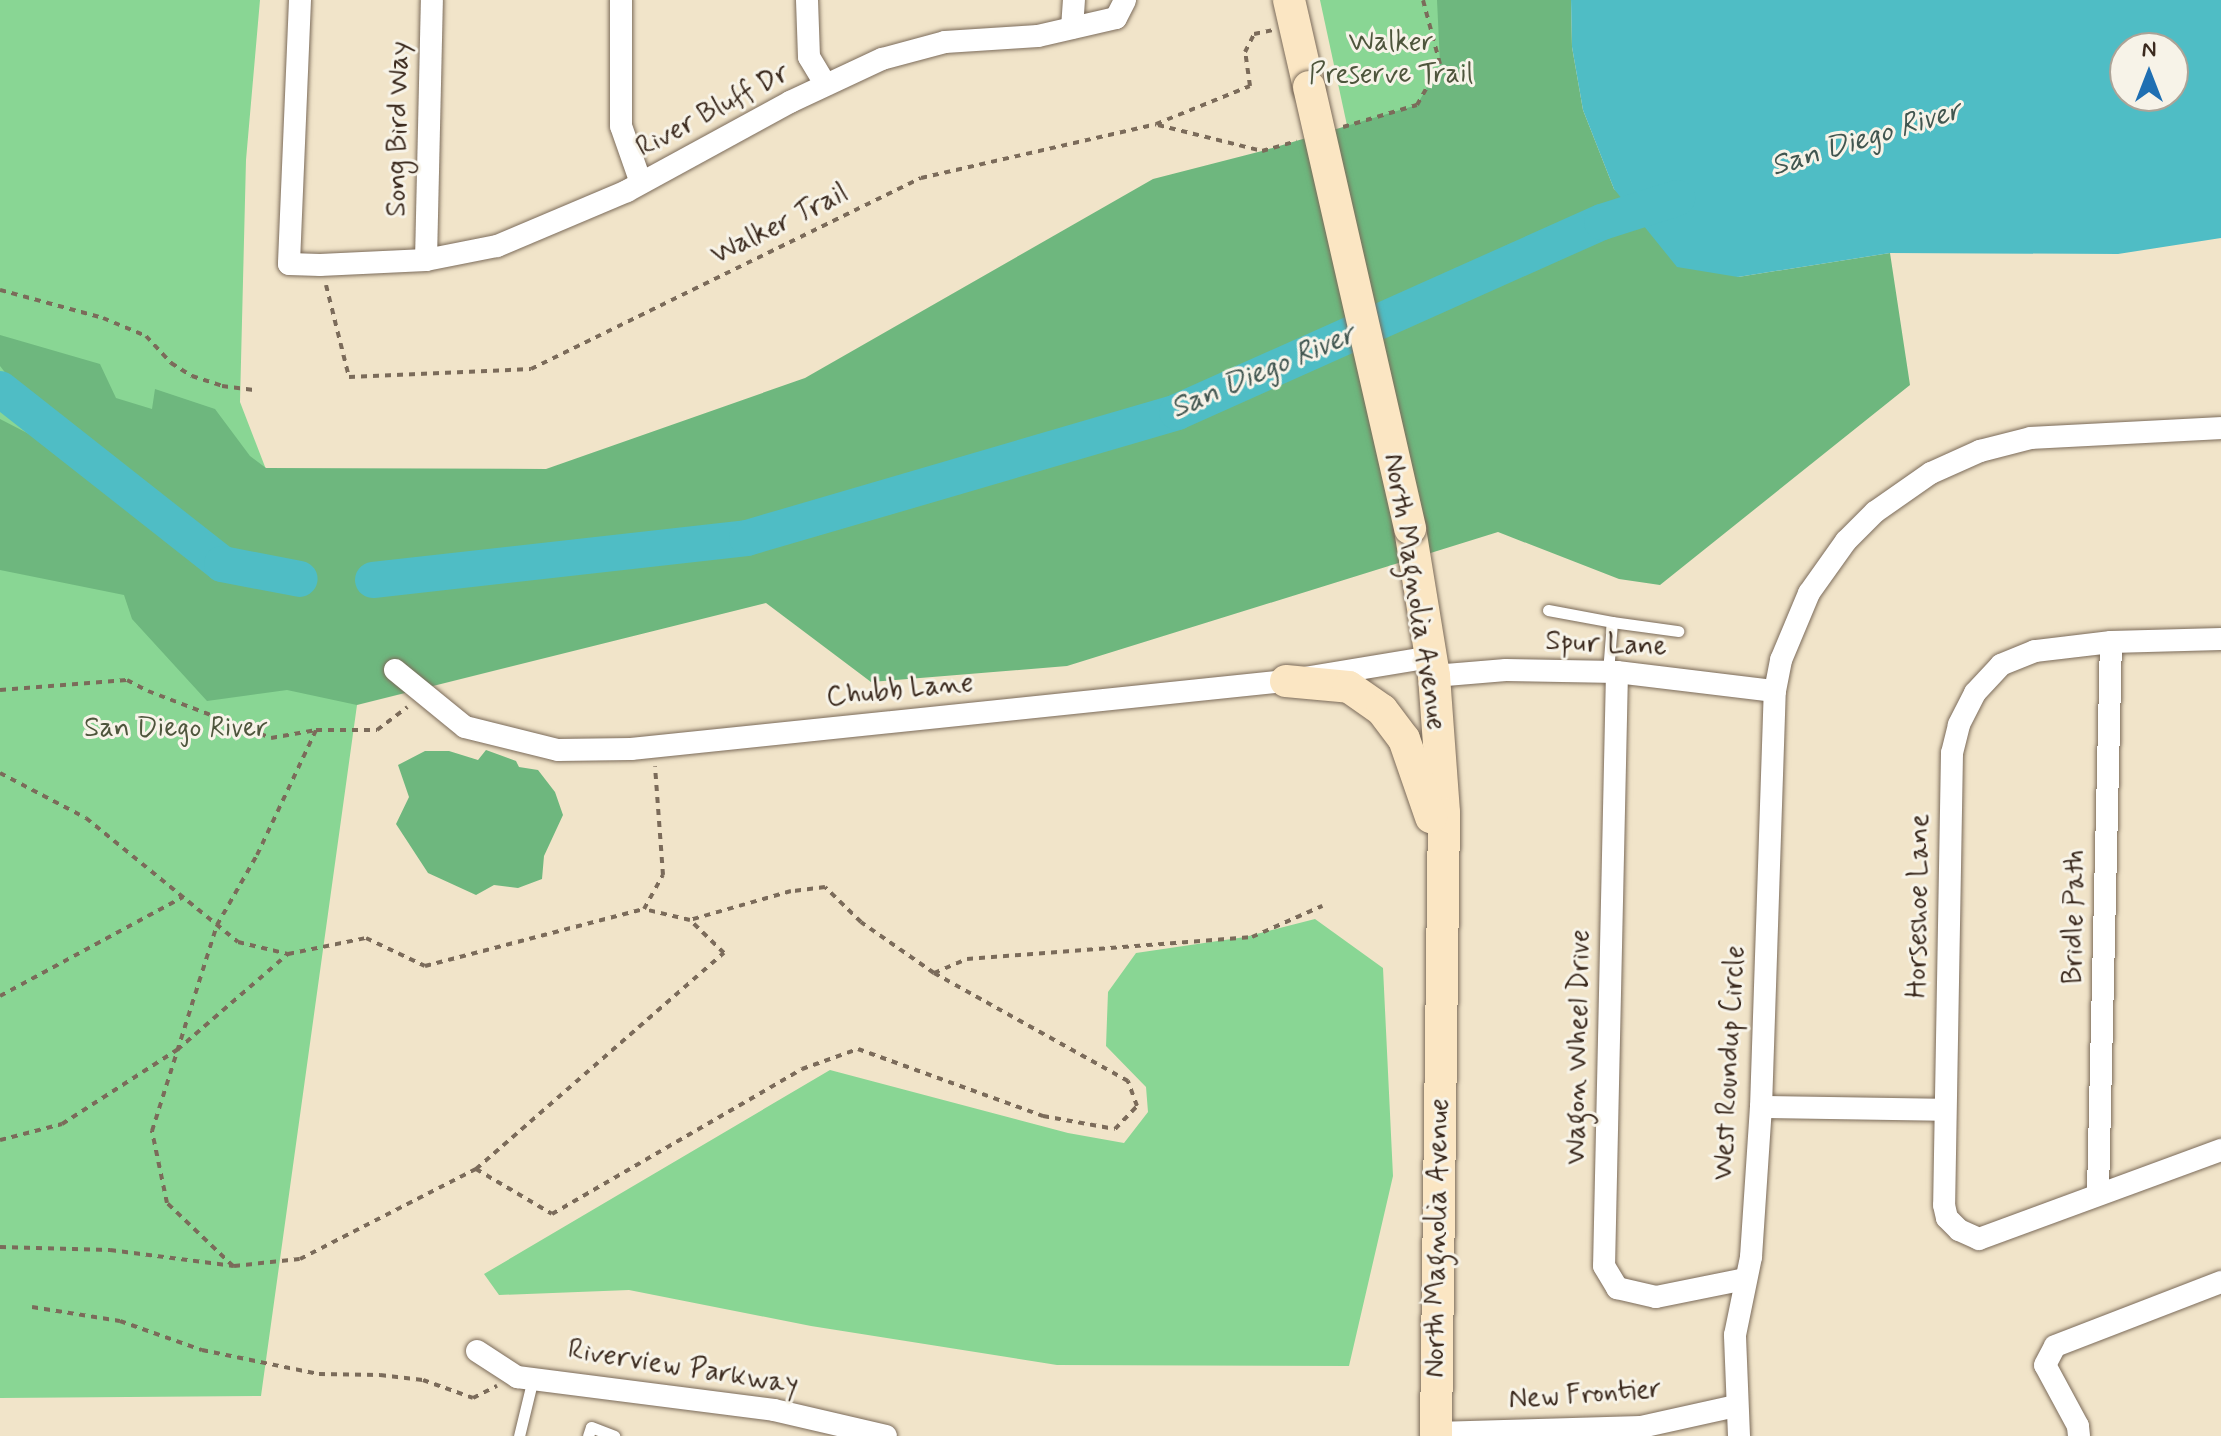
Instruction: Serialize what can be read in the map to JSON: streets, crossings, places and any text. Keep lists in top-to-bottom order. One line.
{"streets":{"main road":["North Magnolia Avenue"],"street":["River Bluff Dr","Song Bird Way","Spur Lane","Chubb Lane","Horseshoe Lane","Bridle Path","Wagon Wheel Drive","West Roundup Circle","Riverview Parkway","New Frontier"],"path":["Walker Trail"]},"crossings":[["River Bluff Dr","Song Bird Way"],["River Bluff Dr","Walker Trail"],["Walker Trail","North Magnolia Avenue"],["North Magnolia Avenue","Spur Lane"],["North Magnolia Avenue","Chubb Lane"],["North Magnolia Avenue","New Frontier"],["Spur Lane","Chubb Lane"],["Spur Lane","Wagon Wheel Drive"],["Spur Lane","West Roundup Circle"],["Horseshoe Lane","Bridle Path"],["Wagon Wheel Drive","West Roundup Circle"],["West Roundup Circle","New Frontier"]],"water":["San Diego River"],"parks":["Walker Preserve Trail","San Diego River"],"north":"top"}
